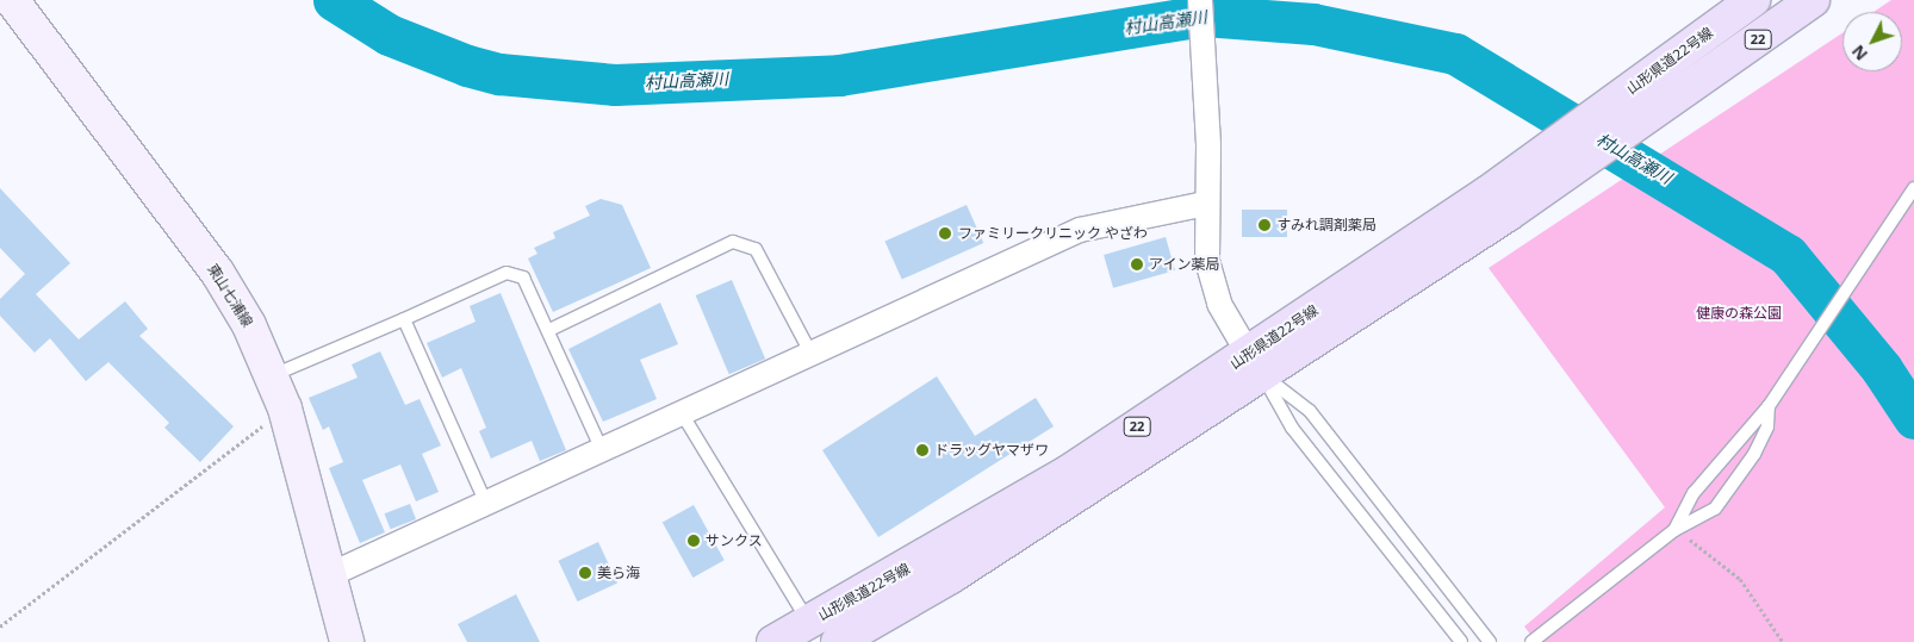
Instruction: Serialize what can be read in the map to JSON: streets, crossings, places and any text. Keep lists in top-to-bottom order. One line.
{"streets":{"main road":["22","山形県道22号線","東山七浦線"]},"water":["村山高瀬川"],"parks":["健康の森公園"],"places":["すみれ調剤薬局","ファミリークリニック やざわ","アイン薬局","ドラッグヤマザワ","サンクス","美ら海"],"north":"bottom left"}
